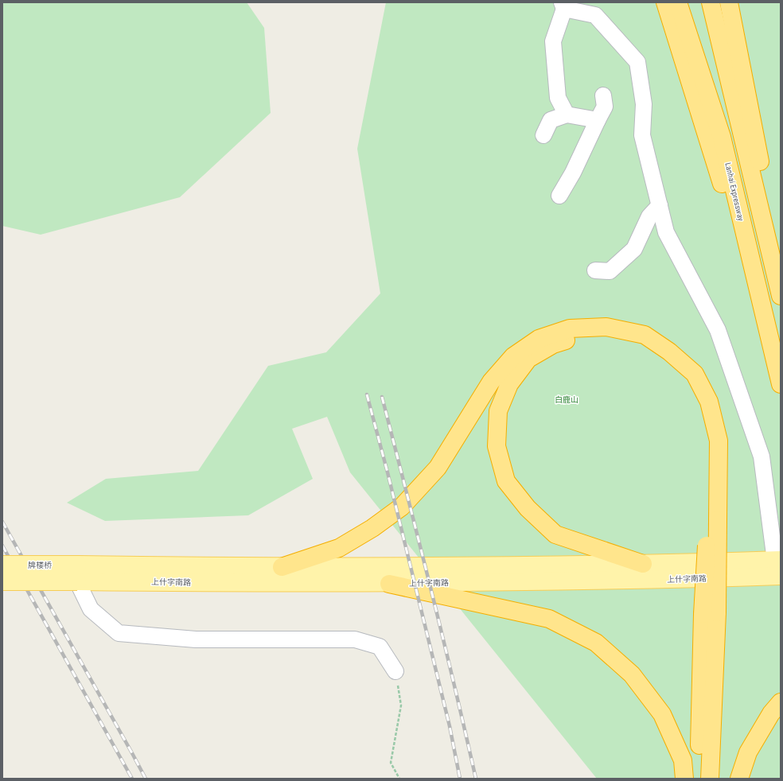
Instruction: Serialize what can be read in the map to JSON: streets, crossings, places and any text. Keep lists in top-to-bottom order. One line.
{"streets":{"highway":["Lanhai Expressway"],"main road":["牌楼桥","上什字南路"]},"crossings":[["牌楼桥","上什字南路"]],"parks":["白鹿山"]}
